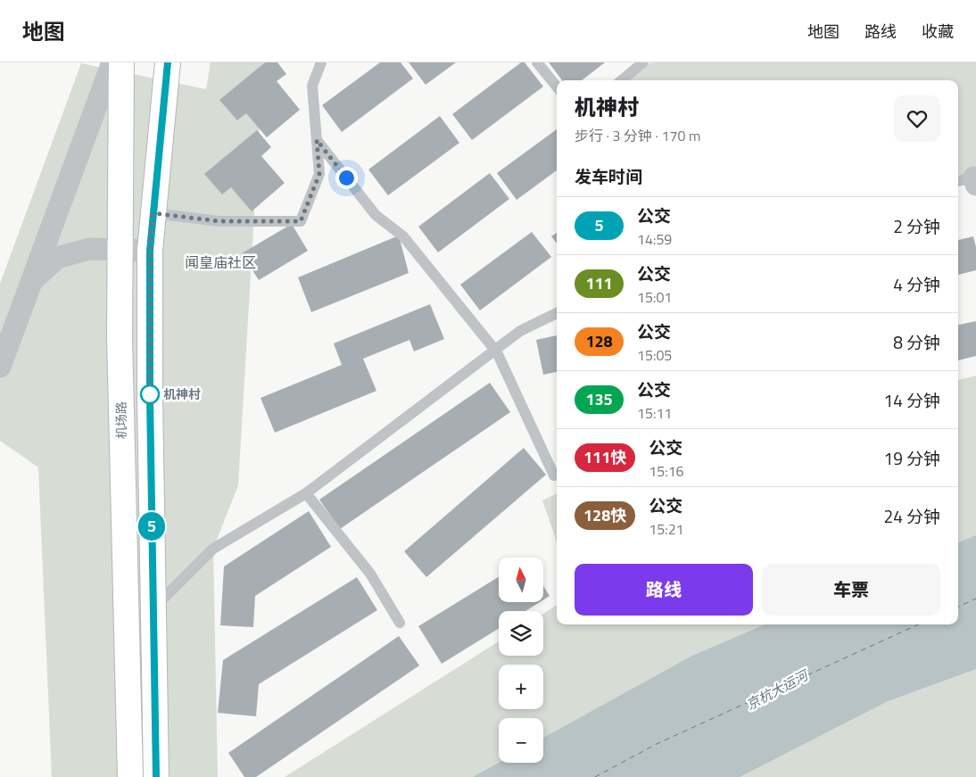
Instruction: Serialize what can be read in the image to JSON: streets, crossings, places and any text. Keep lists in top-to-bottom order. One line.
{"streets":{"main road":["机场路"]},"districts":["闻皇庙社区"],"water":["京杭大运河"],"places":["机神村"],"lines":["bus line 5"],"north":"top","page":{"header":"地图","nav":["地图","路线","收藏"],"on_map":"5","heading":[["机神村","步行 · 3 分钟 · 170 m"],"发车时间"],"list":[{"mark":"5","name":"公交","note":"14:59","value":"2 分钟"},{"mark":"111","name":"公交","note":"15:01","value":"4 分钟"},{"mark":"128","name":"公交","note":"15:05","value":"8 分钟"},{"mark":"135","name":"公交","note":"15:11","value":"14 分钟"},{"mark":"111快","name":"公交","note":"15:16","value":"19 分钟"},{"mark":"128快","name":"公交","note":"15:21","value":"24 分钟"}],"buttons":["路线","车票"],"map_buttons":["+","−"]}}
